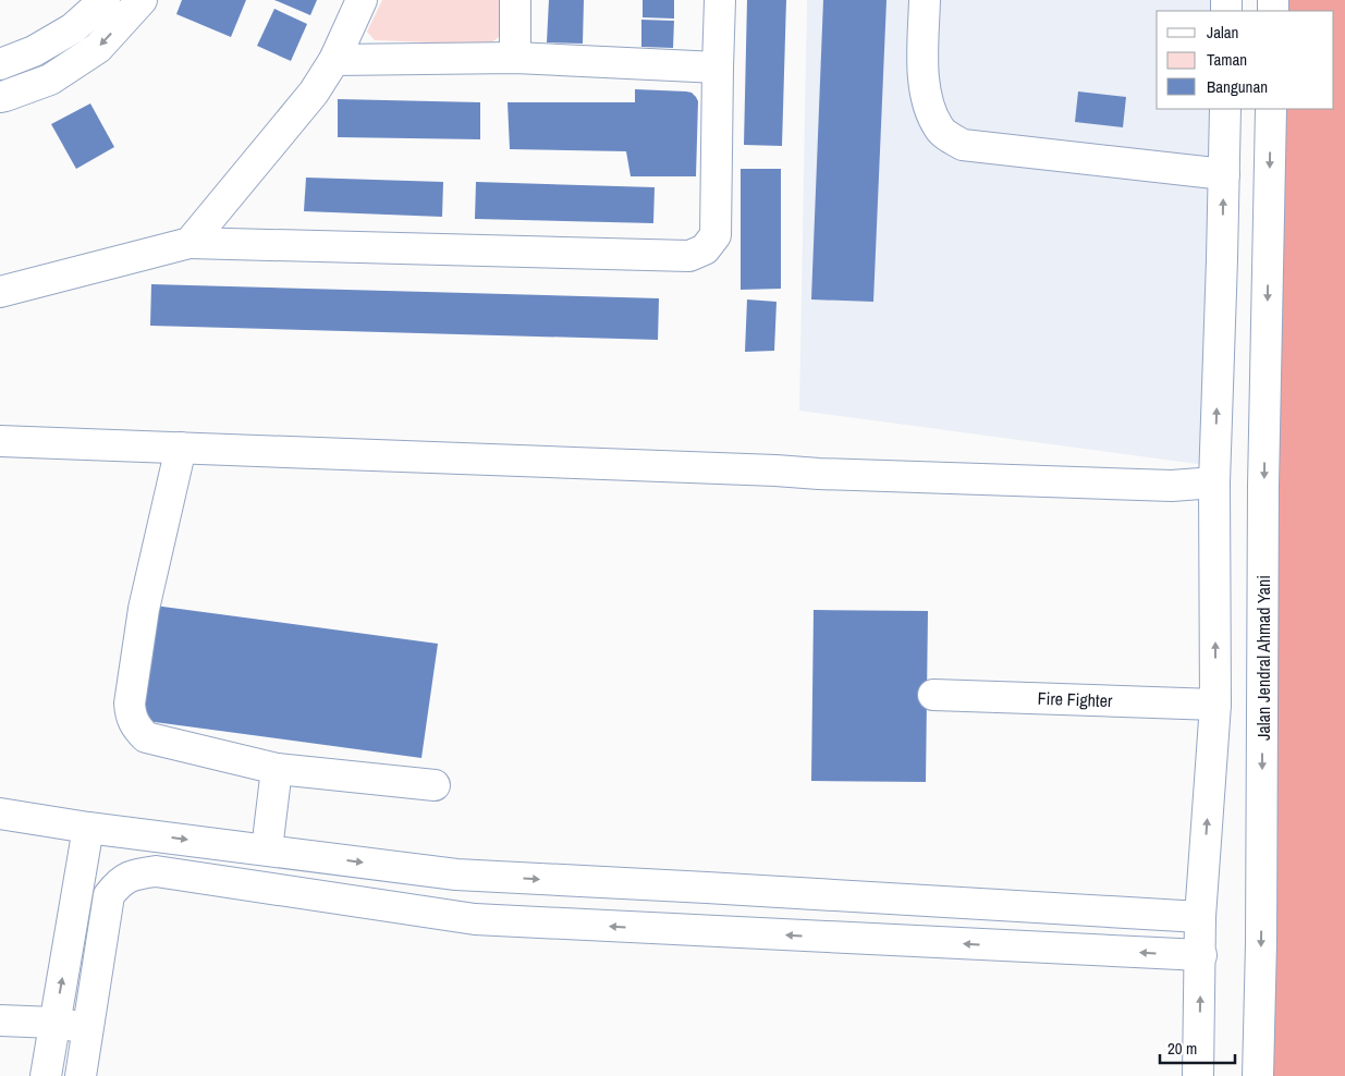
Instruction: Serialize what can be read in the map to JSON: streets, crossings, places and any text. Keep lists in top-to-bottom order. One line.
{"streets":{"main road":["Jalan Jendral Ahmad Yani","Fire Fighter"]},"crossings":[["Jalan Jendral Ahmad Yani","Fire Fighter"]],"legend":["Jalan","Taman","Bangunan"],"scale_bar":"20 m"}
